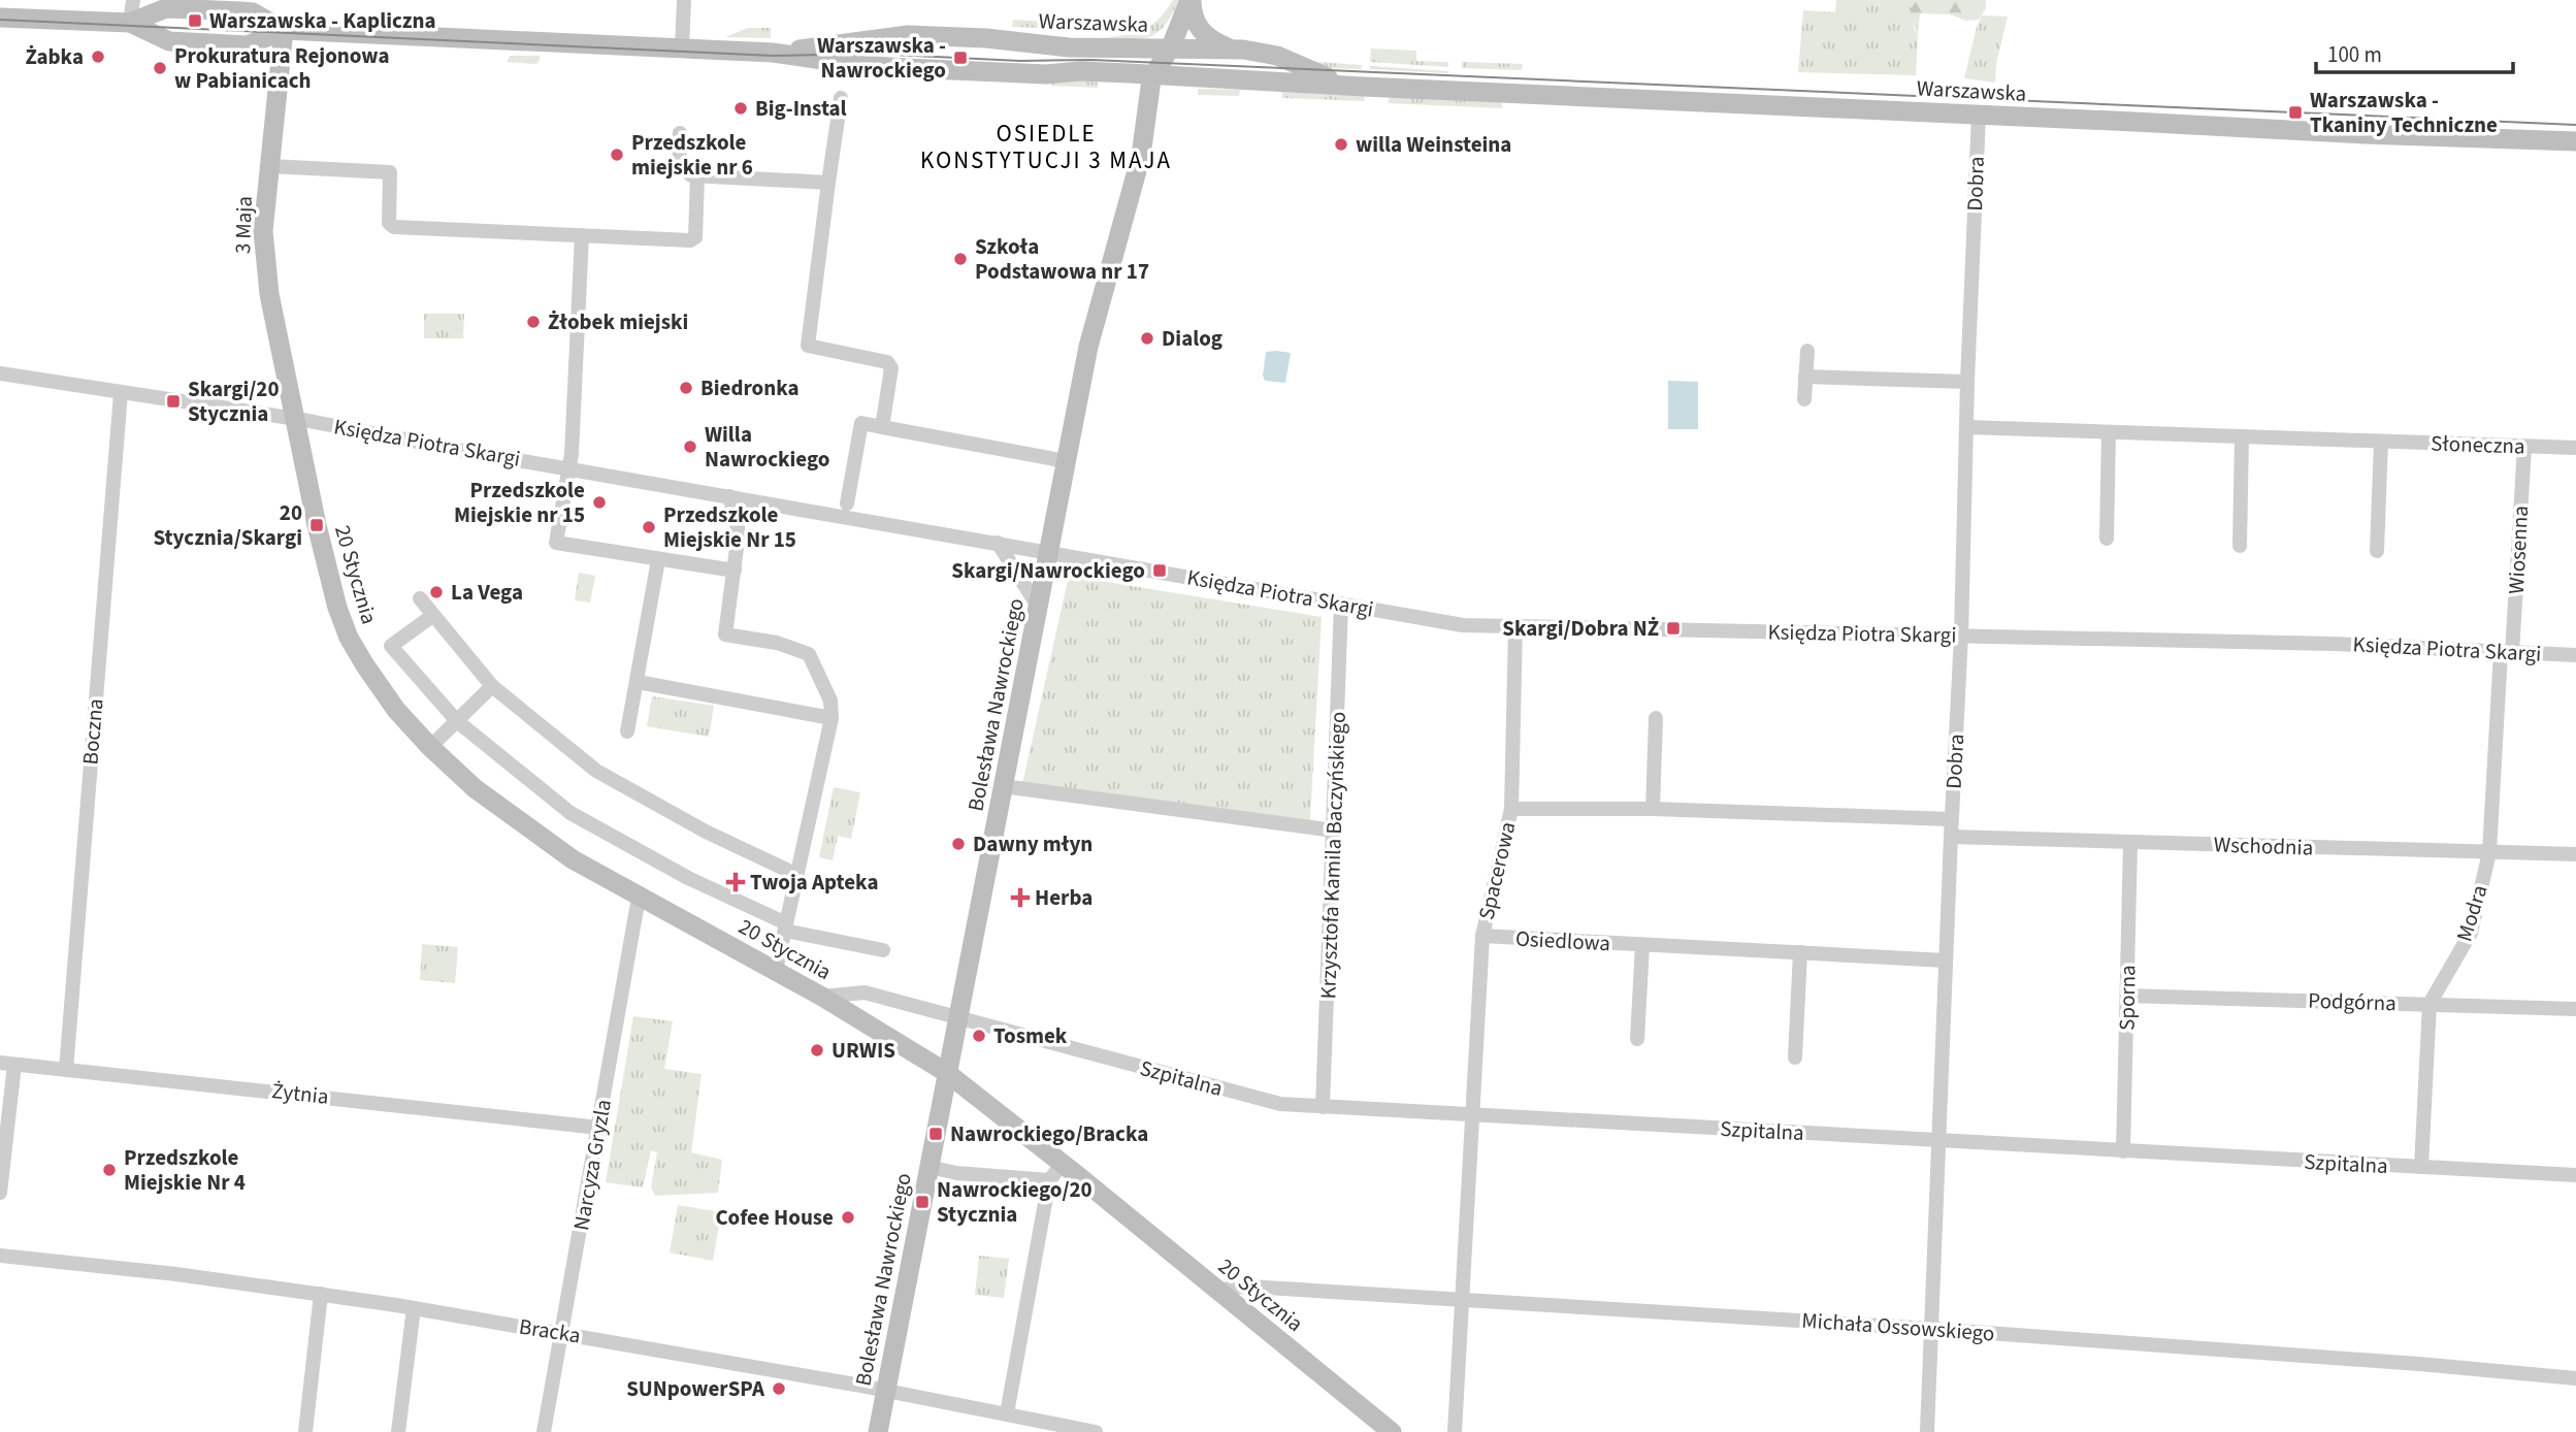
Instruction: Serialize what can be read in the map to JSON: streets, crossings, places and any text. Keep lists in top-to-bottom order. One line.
{"streets":{"street":["Warszawska","Dobra","3 Maja","Księdza Piotra Skargi","Słoneczna","Wiosenna","20 Stycznia","Bolesława Nawrockiego","Boczna","Wschodnia","Krzysztofa Kamila Baczyńskiego","Spacerowa","Modra","Osiedlowa","Sporna","Podgórna","Szpitalna","Żytnia","Narcyza Gryzla","Michała Ossowskiego","Bracka"]},"crossings":[["Warszawska","Dobra"],["Warszawska","3 Maja"],["Warszawska","Bolesława Nawrockiego"],["Dobra","Księdza Piotra Skargi"],["Dobra","Słoneczna"],["Dobra","Wschodnia"],["Dobra","Osiedlowa"],["Dobra","Szpitalna"],["Dobra","Michała Ossowskiego"],["3 Maja","Księdza Piotra Skargi"],["3 Maja","20 Stycznia"],["Księdza Piotra Skargi","Wiosenna"],["Księdza Piotra Skargi","20 Stycznia"],["Księdza Piotra Skargi","Bolesława Nawrockiego"],["Księdza Piotra Skargi","Boczna"],["Księdza Piotra Skargi","Krzysztofa Kamila Baczyńskiego"],["Księdza Piotra Skargi","Spacerowa"],["Księdza Piotra Skargi","Modra"],["Słoneczna","Wiosenna"],["Wiosenna","Modra"],["20 Stycznia","Bolesława Nawrockiego"],["20 Stycznia","Szpitalna"],["20 Stycznia","Narcyza Gryzla"],["20 Stycznia","Michała Ossowskiego"],["Bolesława Nawrockiego","Szpitalna"],["Bolesława Nawrockiego","Bracka"],["Boczna","Żytnia"],["Wschodnia","Modra"],["Wschodnia","Sporna"],["Krzysztofa Kamila Baczyńskiego","Szpitalna"],["Spacerowa","Osiedlowa"],["Spacerowa","Szpitalna"],["Spacerowa","Michała Ossowskiego"],["Modra","Podgórna"],["Modra","Szpitalna"],["Sporna","Podgórna"],["Sporna","Szpitalna"],["Żytnia","Narcyza Gryzla"],["Narcyza Gryzla","Bracka"]],"districts":["OSIEDLE KONSTYTUCJI 3 MAJA"],"places":{"transit":["Warszawska - Kapliczna","Warszawska - Nawrockiego","Warszawska - Tkaniny Techniczne","Skargi/20 Stycznia","20 Stycznia/Skargi","Skargi/Nawrockiego","Skargi/Dobra NŻ","Nawrockiego/Bracka","Nawrockiego/20 Stycznia"],"other":["Żabka","Prokuratura Rejonowa w Pabianicach","Big-Instal","willa Weinsteina","Przedszkole miejskie nr 6","Szkoła Podstawowa nr 17","Żłobek miejski","Dialog","Biedronka","Willa Nawrockiego","Przedszkole Miejskie nr 15","Przedszkole Miejskie Nr 15","La Vega","Dawny młyn","Tosmek","URWIS","Przedszkole Miejskie Nr 4","Cofee House","SUNpowerSPA"],"health":["Twoja Apteka","Herba"]},"scale_bar":"100 m"}
